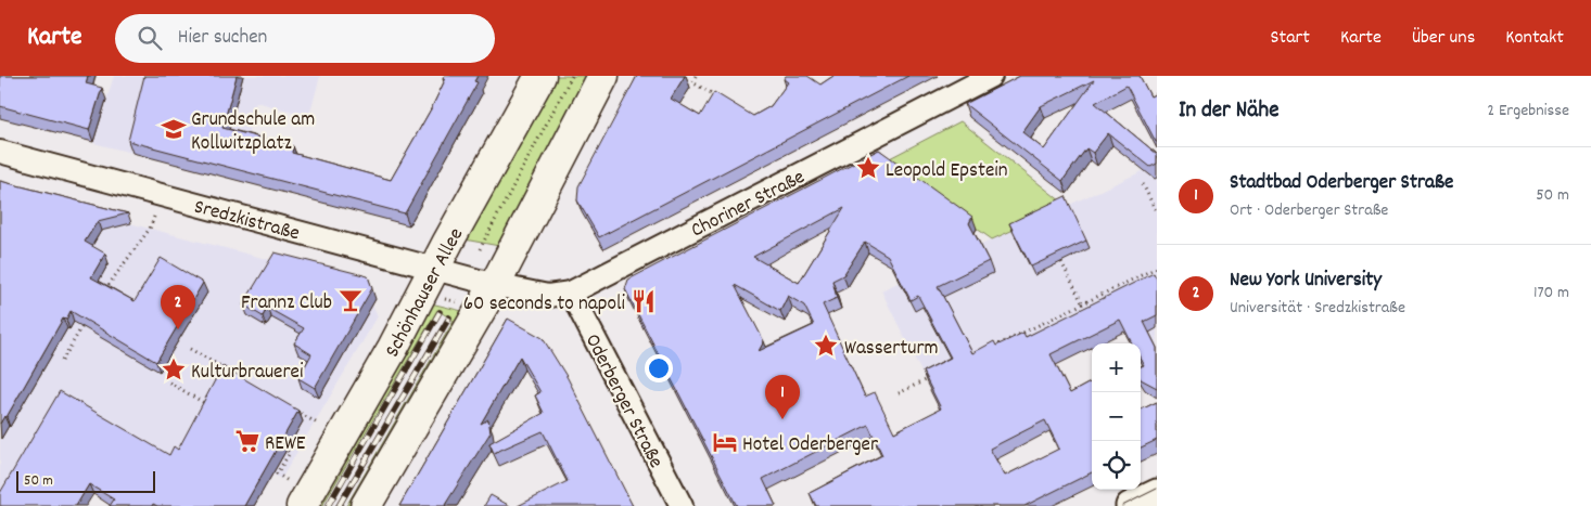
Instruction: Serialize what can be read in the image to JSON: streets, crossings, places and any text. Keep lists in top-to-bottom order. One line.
{"streets":{"main road":["Schönhauser Allee"],"street":["Choriner Straße","Sredzkistraße","Oderberger Straße"]},"crossings":[["Choriner Straße","Sredzkistraße"],["Choriner Straße","Oderberger Straße"],["Sredzkistraße","Schönhauser Allee"]],"places":{"school or university":["Grundschule am Kollwitzplatz"],"place":["Leopold Epstein","Wasserturm","Kulturbrauerei"],"bar":["Frannz Club"],"restaurant":["60 seconds to napoli"],"supermarket":["REWE"],"hotel":["Hotel Oderberger"]},"scale_bar":"50 m","page":{"header":"Karte","search":"Hier suchen","nav":["Start","Karte","Über uns","Kontakt"],"heading":["In der Nähe","2 Ergebnisse"],"list":[{"mark":"1","name":"Stadtbad Oderberger Straße","note":"Ort · Oderberger Straße","value":"50 m"},{"mark":"2","name":"New York University","note":"Universität · Sredzkistraße","value":"170 m"}],"pins":["2","1"],"map_buttons":["+","−"],"scale":"50 m"}}
